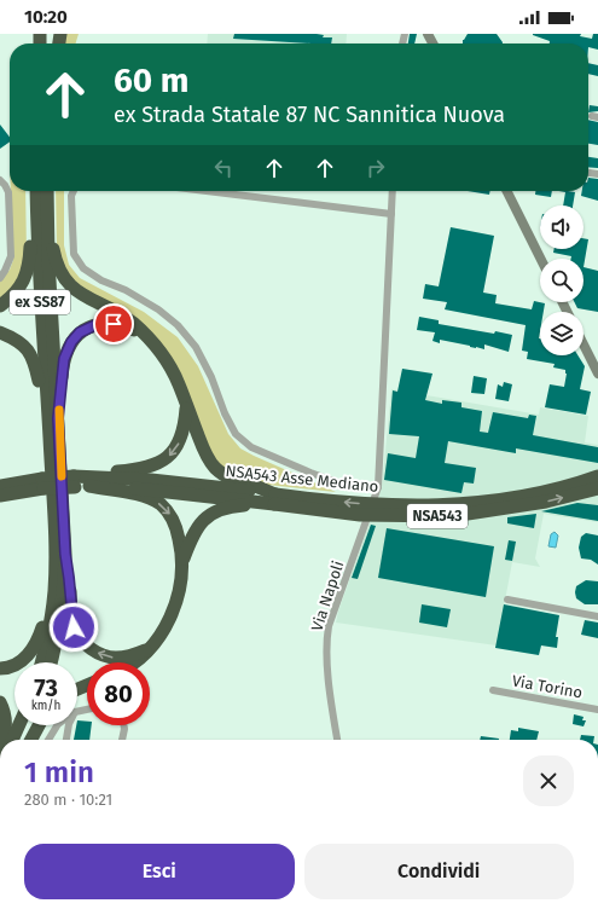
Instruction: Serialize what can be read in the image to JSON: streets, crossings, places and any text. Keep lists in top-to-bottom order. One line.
{"streets":{"highway":["ex SS87","NSA543 Asse Mediano","NSA543"],"street":["Via Napoli","Via Torino"]},"page":{"status":"10:20","turn":["60 m","ex Strada Statale 87 NC Sannitica Nuova"],"speed":"73 km/h","limit":"80","heading":["1 min","280 m · 10:21"],"buttons":["Esci","Condividi"]}}
